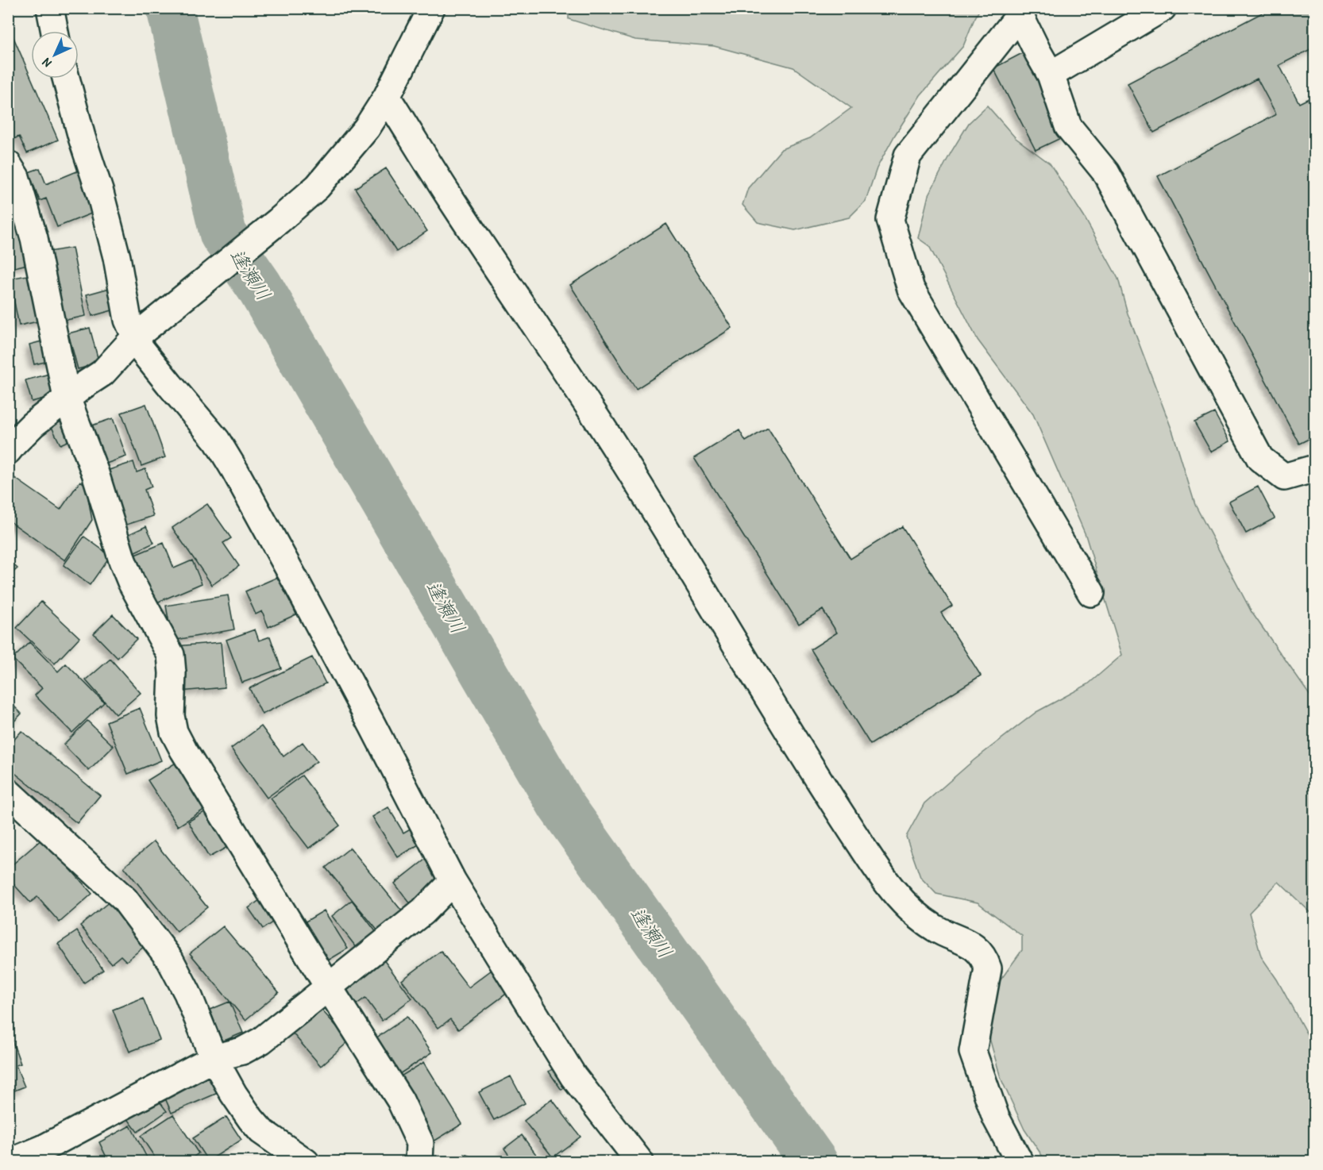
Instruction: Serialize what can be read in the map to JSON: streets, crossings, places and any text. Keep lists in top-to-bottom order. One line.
{"water":["逢瀬川"],"north":"bottom left"}
